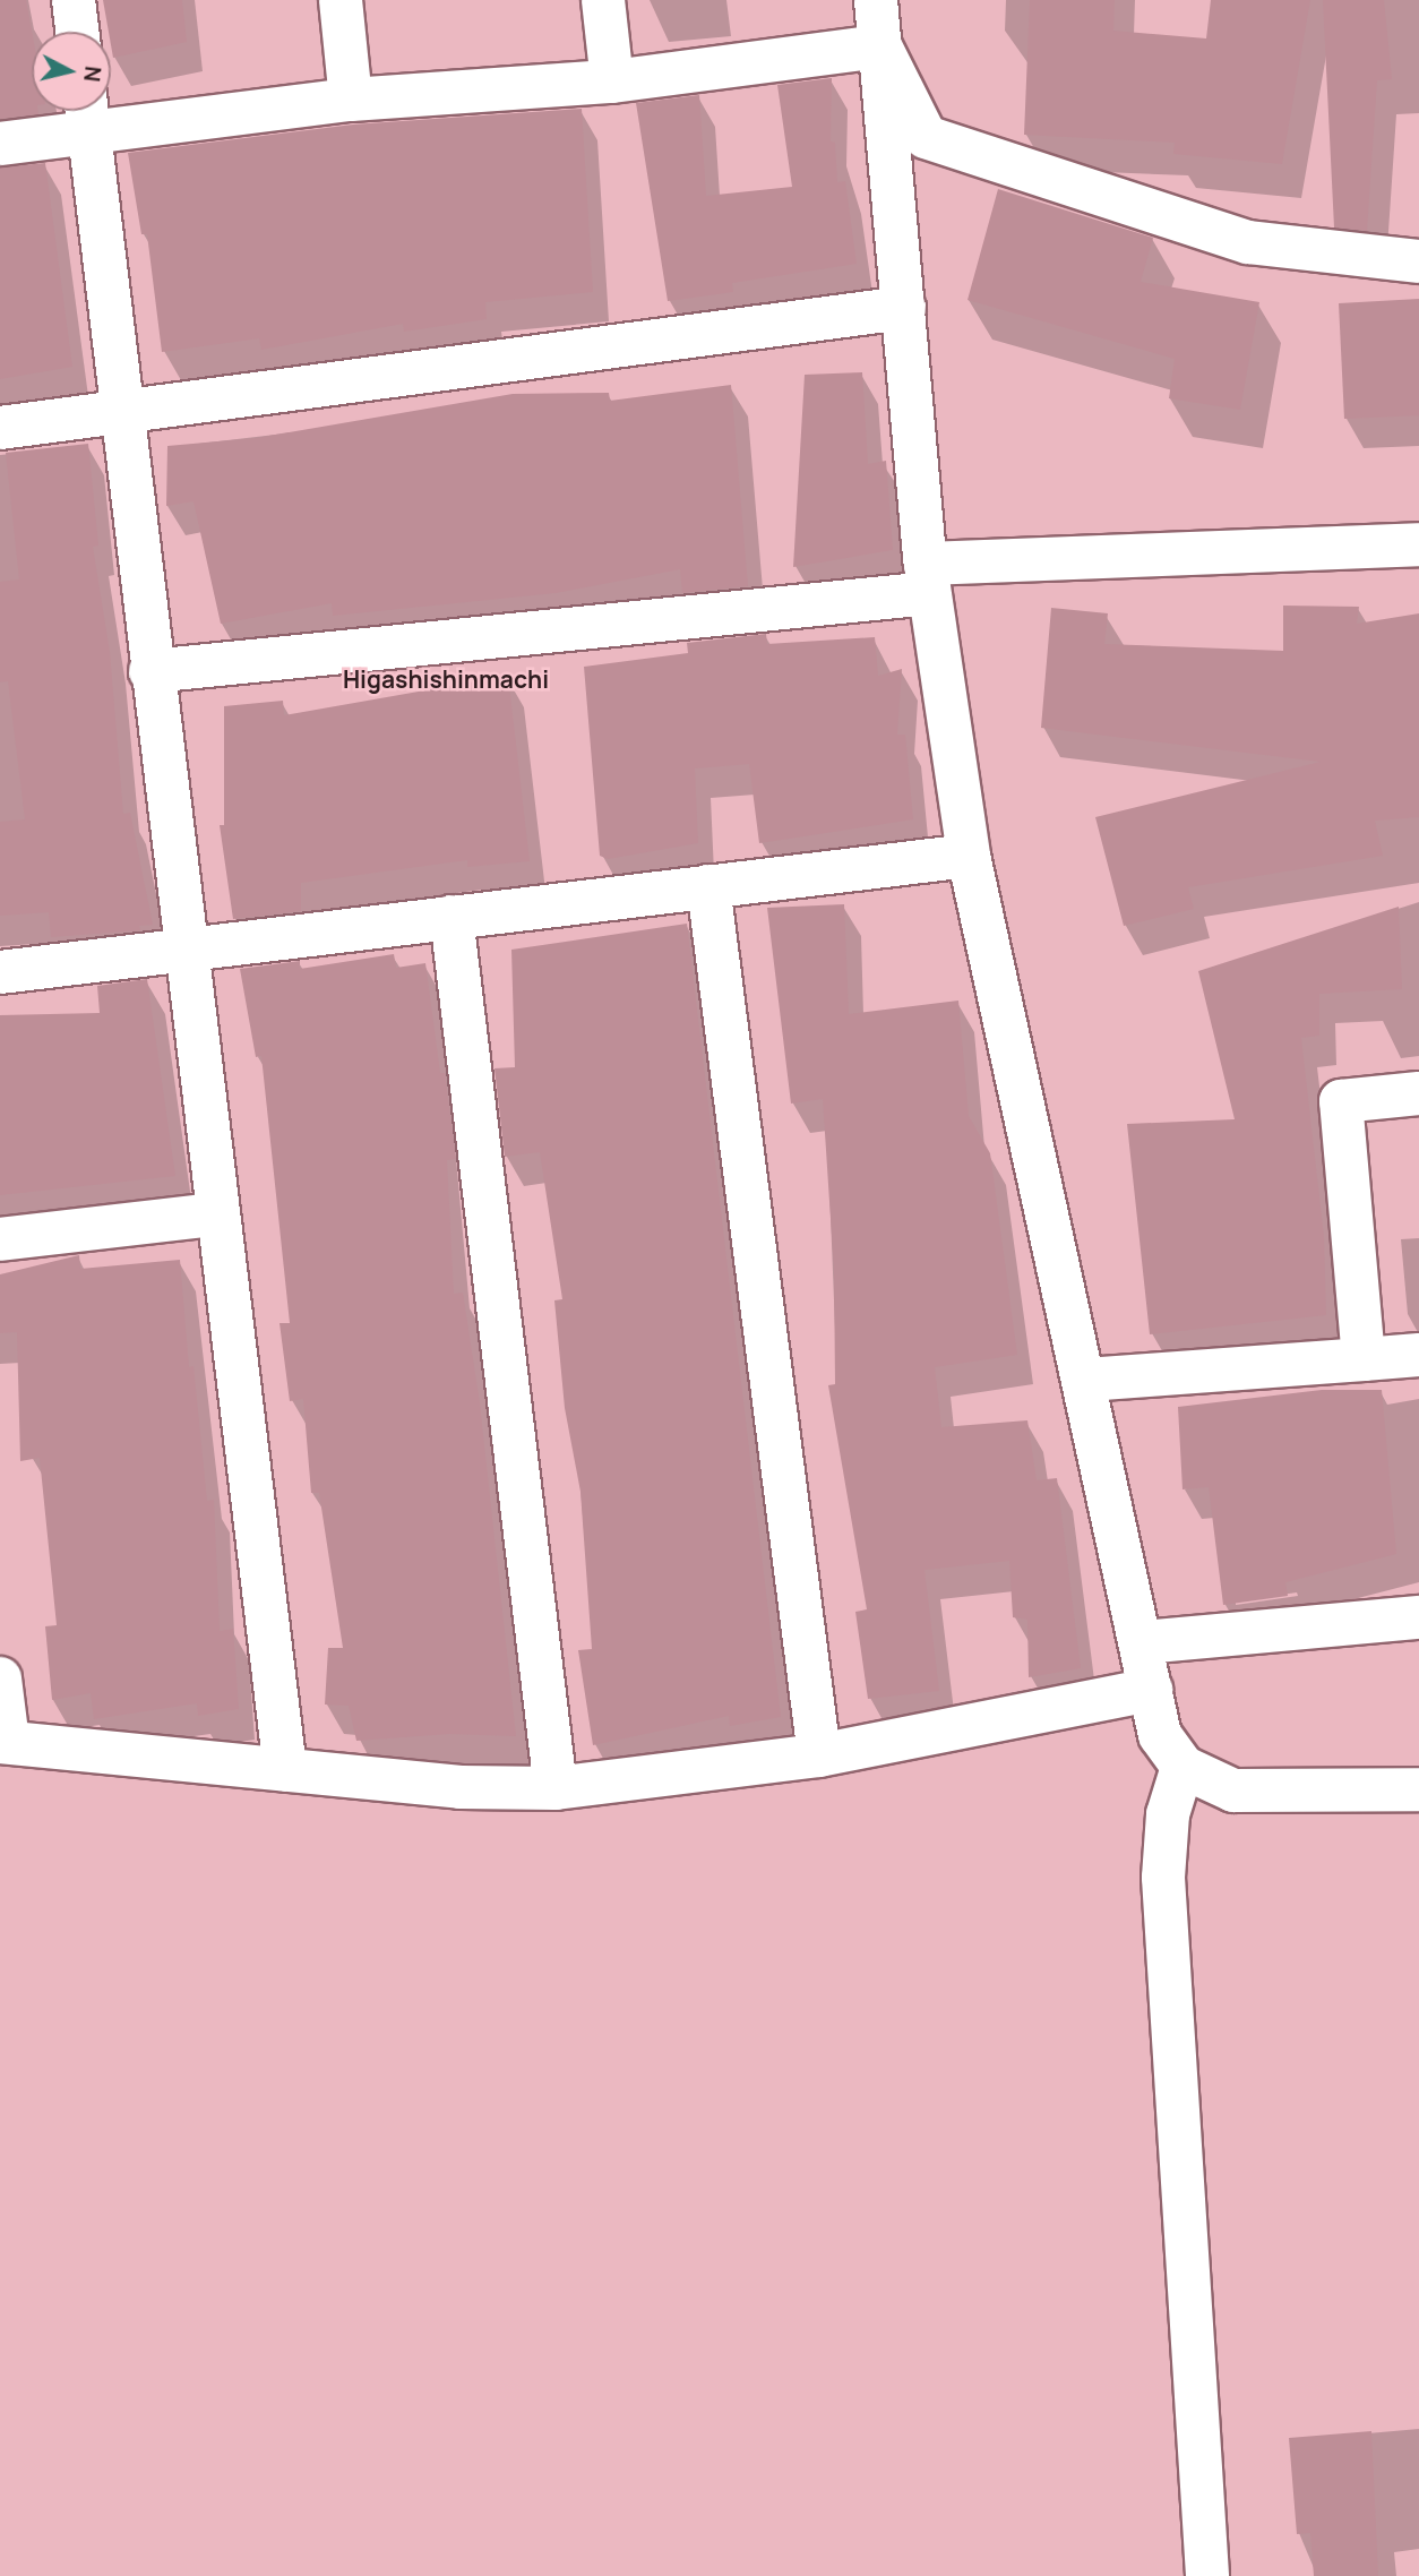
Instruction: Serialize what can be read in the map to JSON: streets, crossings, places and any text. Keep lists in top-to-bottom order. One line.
{"districts":["Higashishinmachi"],"north":"right"}
